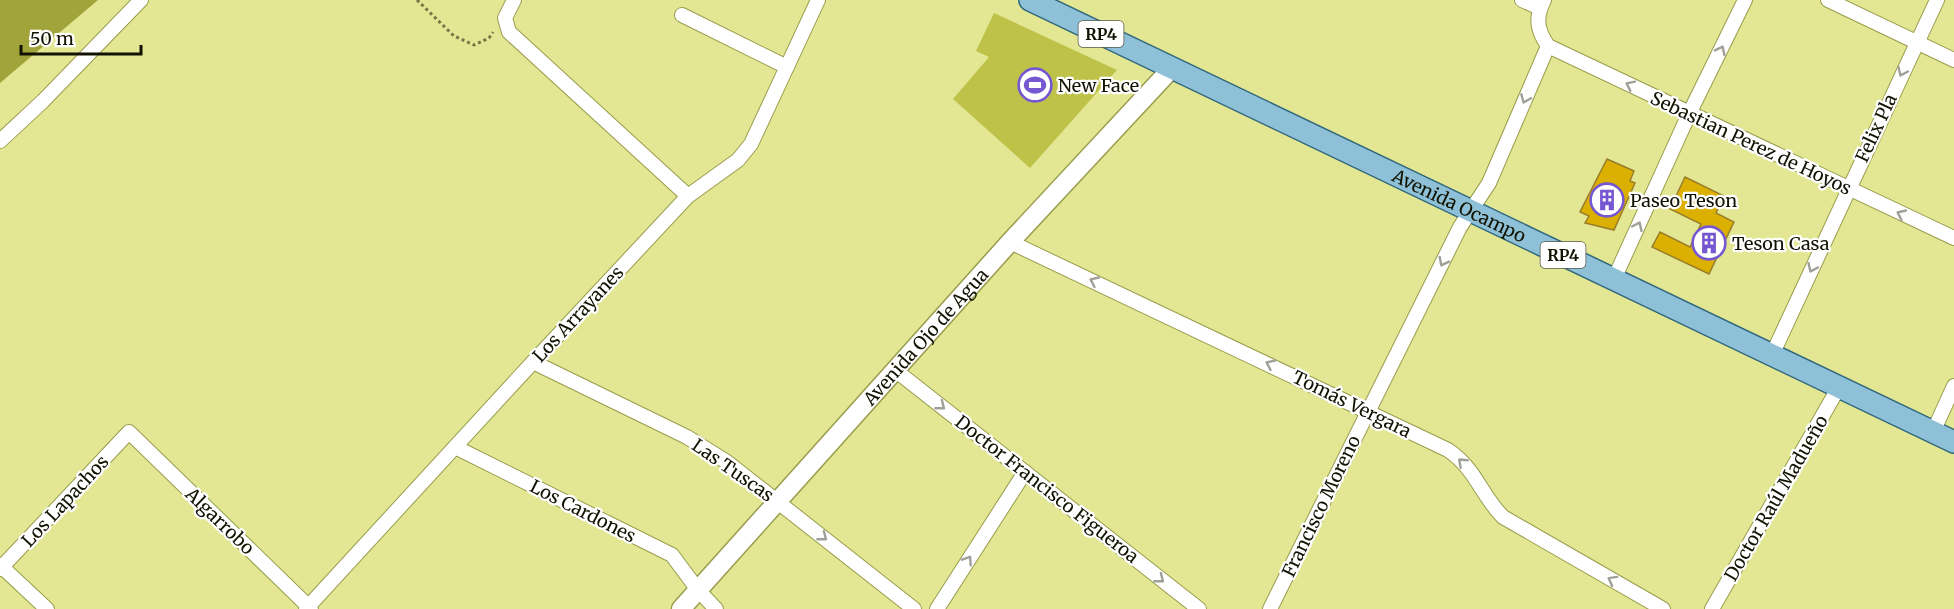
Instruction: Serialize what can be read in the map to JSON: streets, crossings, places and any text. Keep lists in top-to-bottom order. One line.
{"streets":{"main road":["RP4","Avenida Ocampo","Avenida Ojo de Agua"],"street":["Felix Pla","Sebastian Perez de Hoyos","Los Arrayanes","Tomás Vergara","Las Tuscas","Doctor Francisco Figueroa","Doctor Raúl Madueño","Los Lapachos","Francisco Moreno","Los Cardones","Algarrobo"]},"crossings":[["Felix Pla","Sebastian Perez de Hoyos"],["Felix Pla","Avenida Ocampo"],["Sebastian Perez de Hoyos","Francisco Moreno"],["Avenida Ocampo","Avenida Ojo de Agua"],["Avenida Ocampo","Doctor Raúl Madueño"],["Avenida Ocampo","Francisco Moreno"],["Los Arrayanes","Las Tuscas"],["Los Arrayanes","Los Cardones"],["Los Arrayanes","Algarrobo"],["Avenida Ojo de Agua","Tomás Vergara"],["Avenida Ojo de Agua","Las Tuscas"],["Avenida Ojo de Agua","Doctor Francisco Figueroa"],["Avenida Ojo de Agua","Los Cardones"],["Tomás Vergara","Francisco Moreno"],["Los Lapachos","Algarrobo"]],"one_way":["Felix Pla","Sebastian Perez de Hoyos","Tomás Vergara","Las Tuscas","Doctor Francisco Figueroa","Francisco Moreno"],"places":{"sports":["New Face"],"building":["Paseo Teson","Teson Casa"]},"scale_bar":"50 m"}
